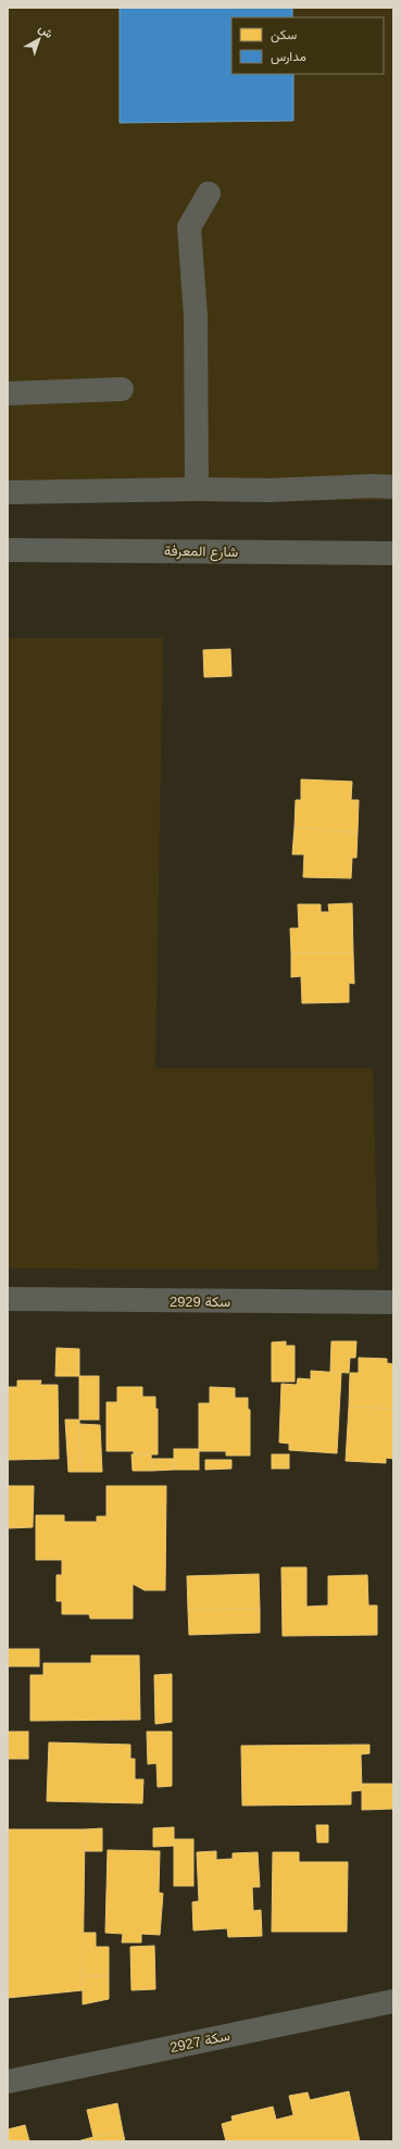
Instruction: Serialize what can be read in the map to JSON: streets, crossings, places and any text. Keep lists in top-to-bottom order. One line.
{"streets":{"street":["شارع المعرفة","سكة 2929","سكة 2927"]},"legend":["سكن","مدارس"],"north":"top right"}
